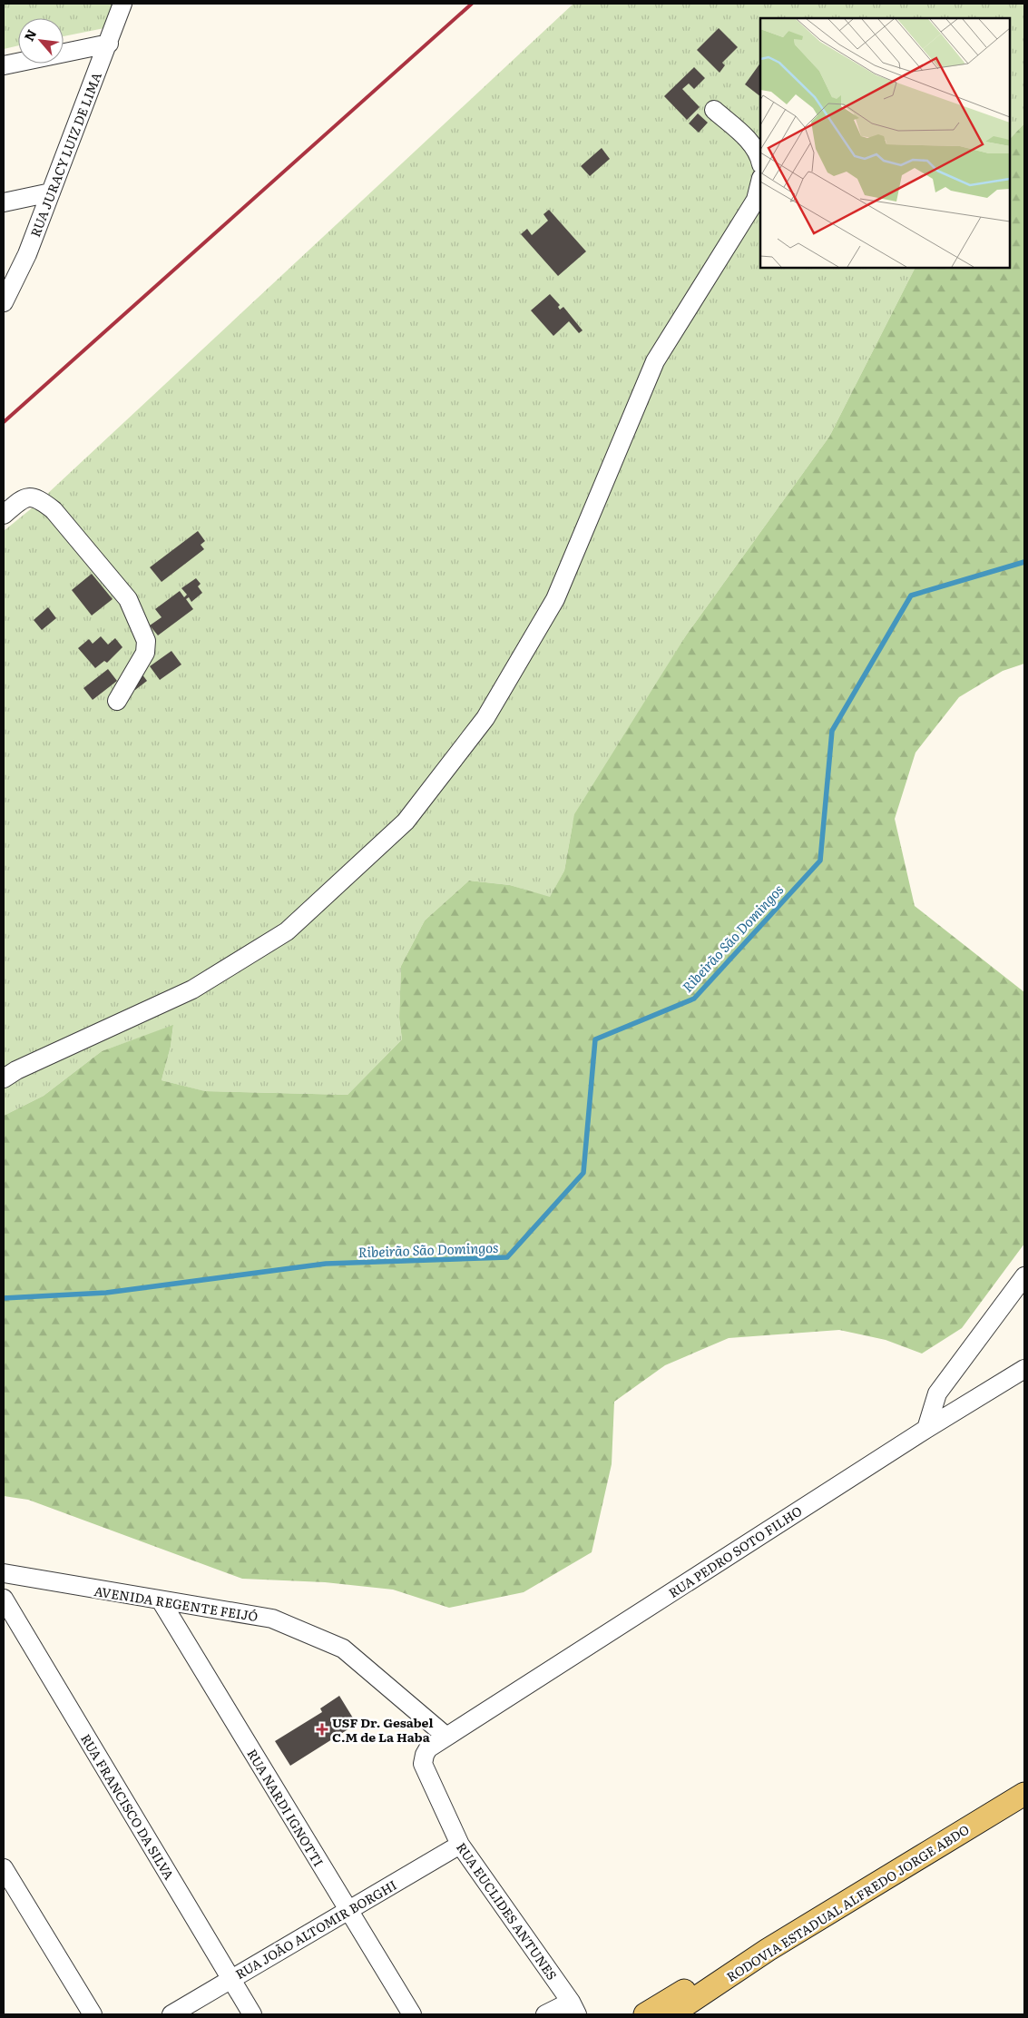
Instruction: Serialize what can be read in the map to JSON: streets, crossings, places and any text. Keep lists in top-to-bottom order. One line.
{"streets":{"main road":["RODOVIA ESTADUAL ALFREDO JORGE ABDO"],"street":["RUA JURACY LUIZ DE LIMA","RUA PEDRO SOTO FILHO","AVENIDA REGENTE FEIJÓ","RUA FRANCISCO DA SILVA","RUA NARDI IGNOTTI","RUA EUCLIDES ANTUNES","RUA JOÃO ALTOMIR BORGHI"]},"crossings":[["RUA PEDRO SOTO FILHO","AVENIDA REGENTE FEIJÓ"],["RUA PEDRO SOTO FILHO","RUA EUCLIDES ANTUNES"],["AVENIDA REGENTE FEIJÓ","RUA NARDI IGNOTTI"],["AVENIDA REGENTE FEIJÓ","RUA EUCLIDES ANTUNES"],["RUA FRANCISCO DA SILVA","RUA JOÃO ALTOMIR BORGHI"],["RUA NARDI IGNOTTI","RUA JOÃO ALTOMIR BORGHI"],["RUA EUCLIDES ANTUNES","RUA JOÃO ALTOMIR BORGHI"]],"water":["Ribeirão São Domingos"],"places":{"health":["USF Dr. Gesabel C.M de La Haba"]},"north":"top left"}
